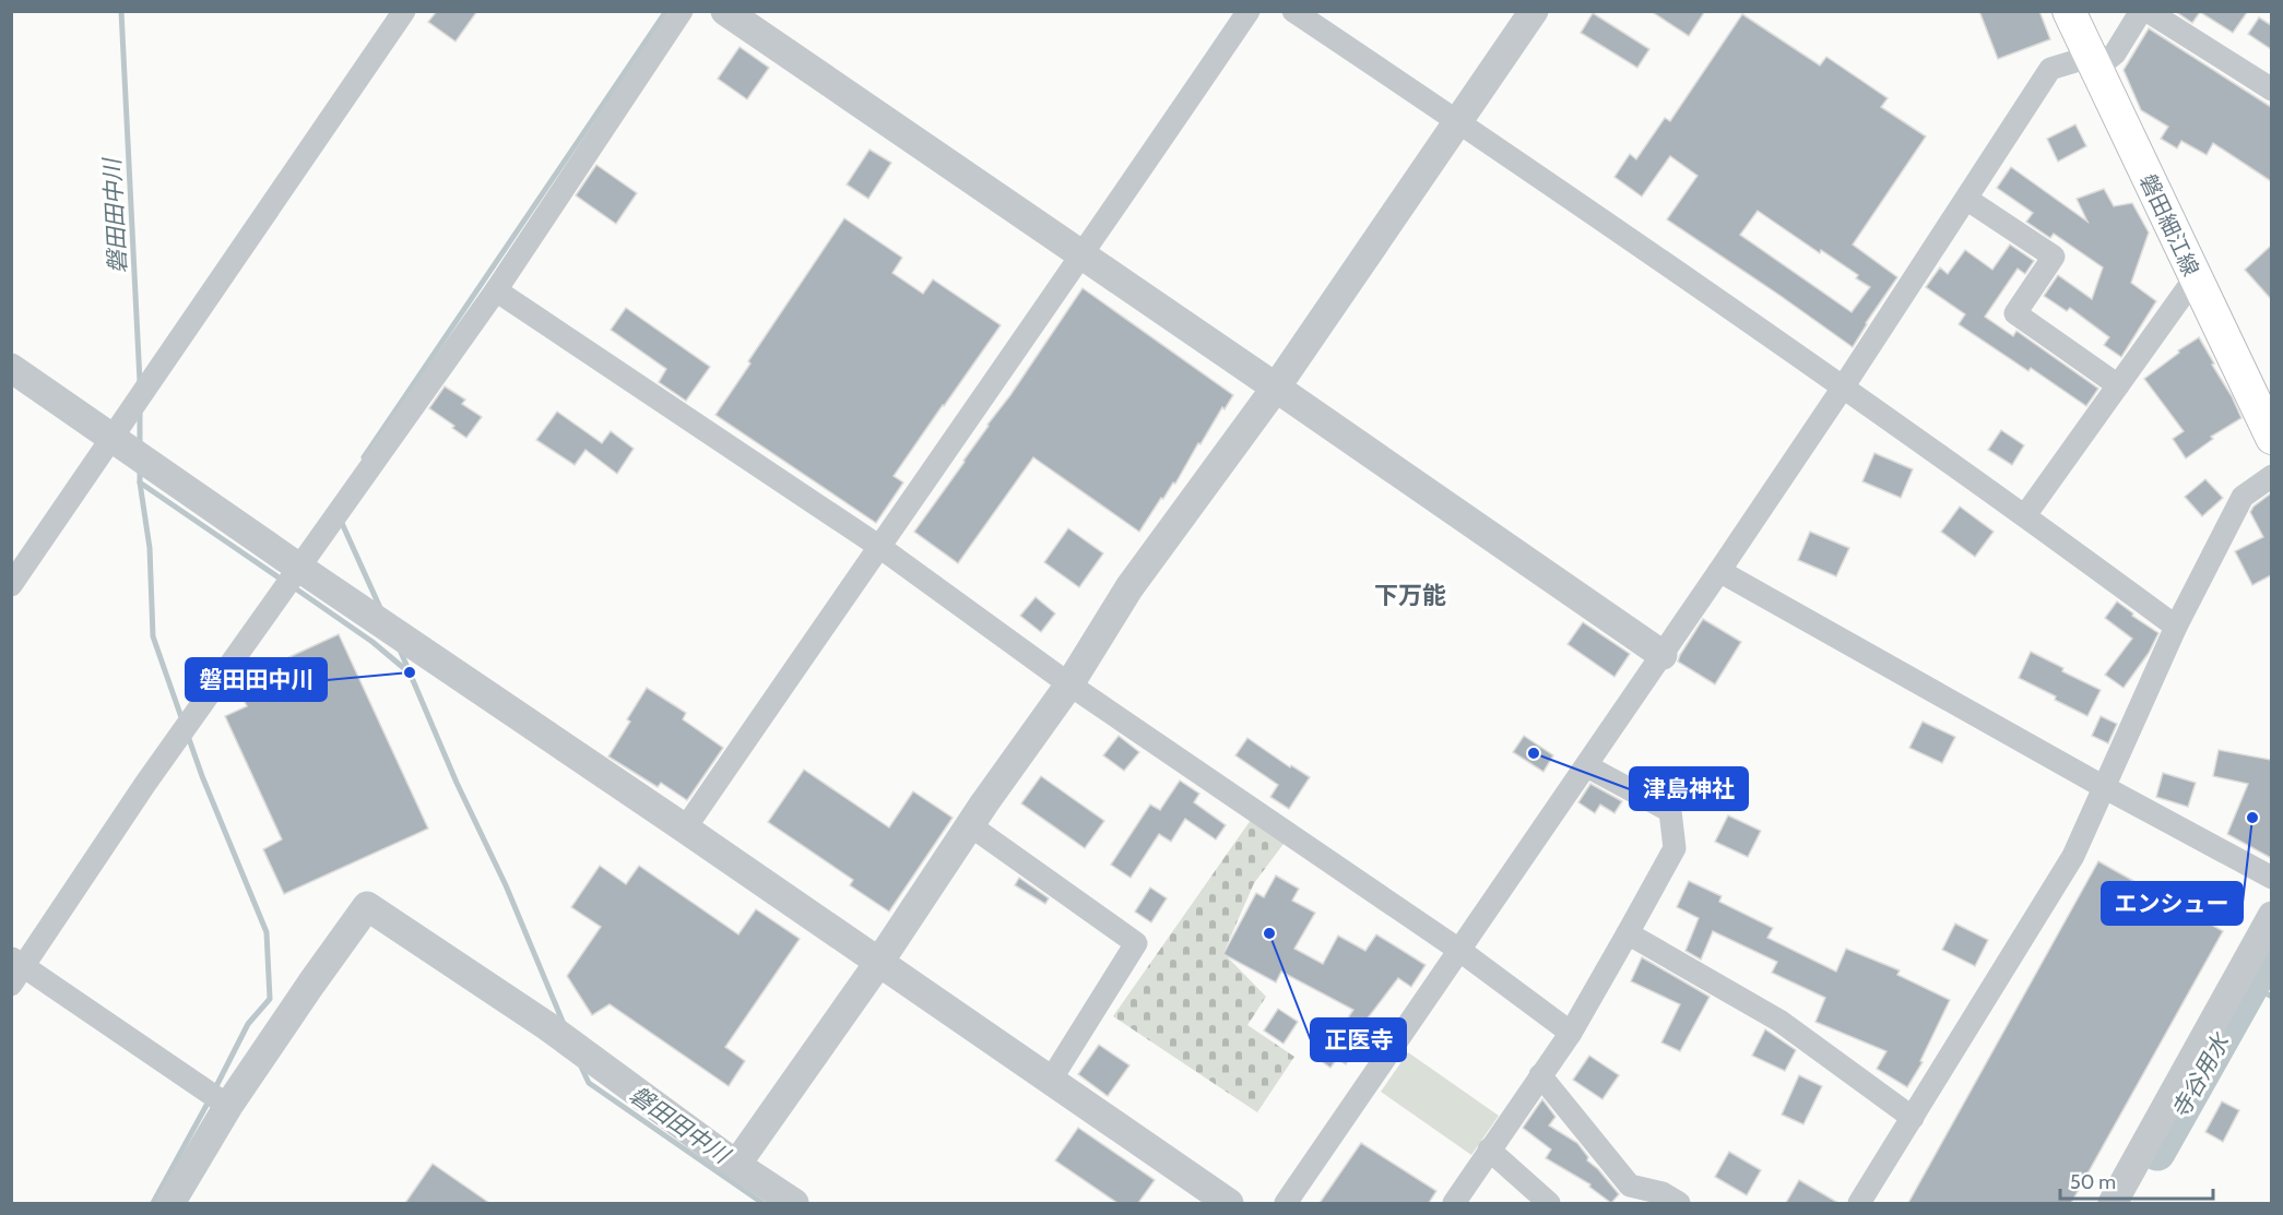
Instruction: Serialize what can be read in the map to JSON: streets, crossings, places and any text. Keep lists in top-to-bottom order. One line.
{"streets":{"main road":["磐田細江線"]},"districts":["下万能"],"water":["磐田田中川","寺谷用水"],"places":["磐田田中川","津島神社","エンシュー","正医寺"],"scale_bar":"50 m"}
